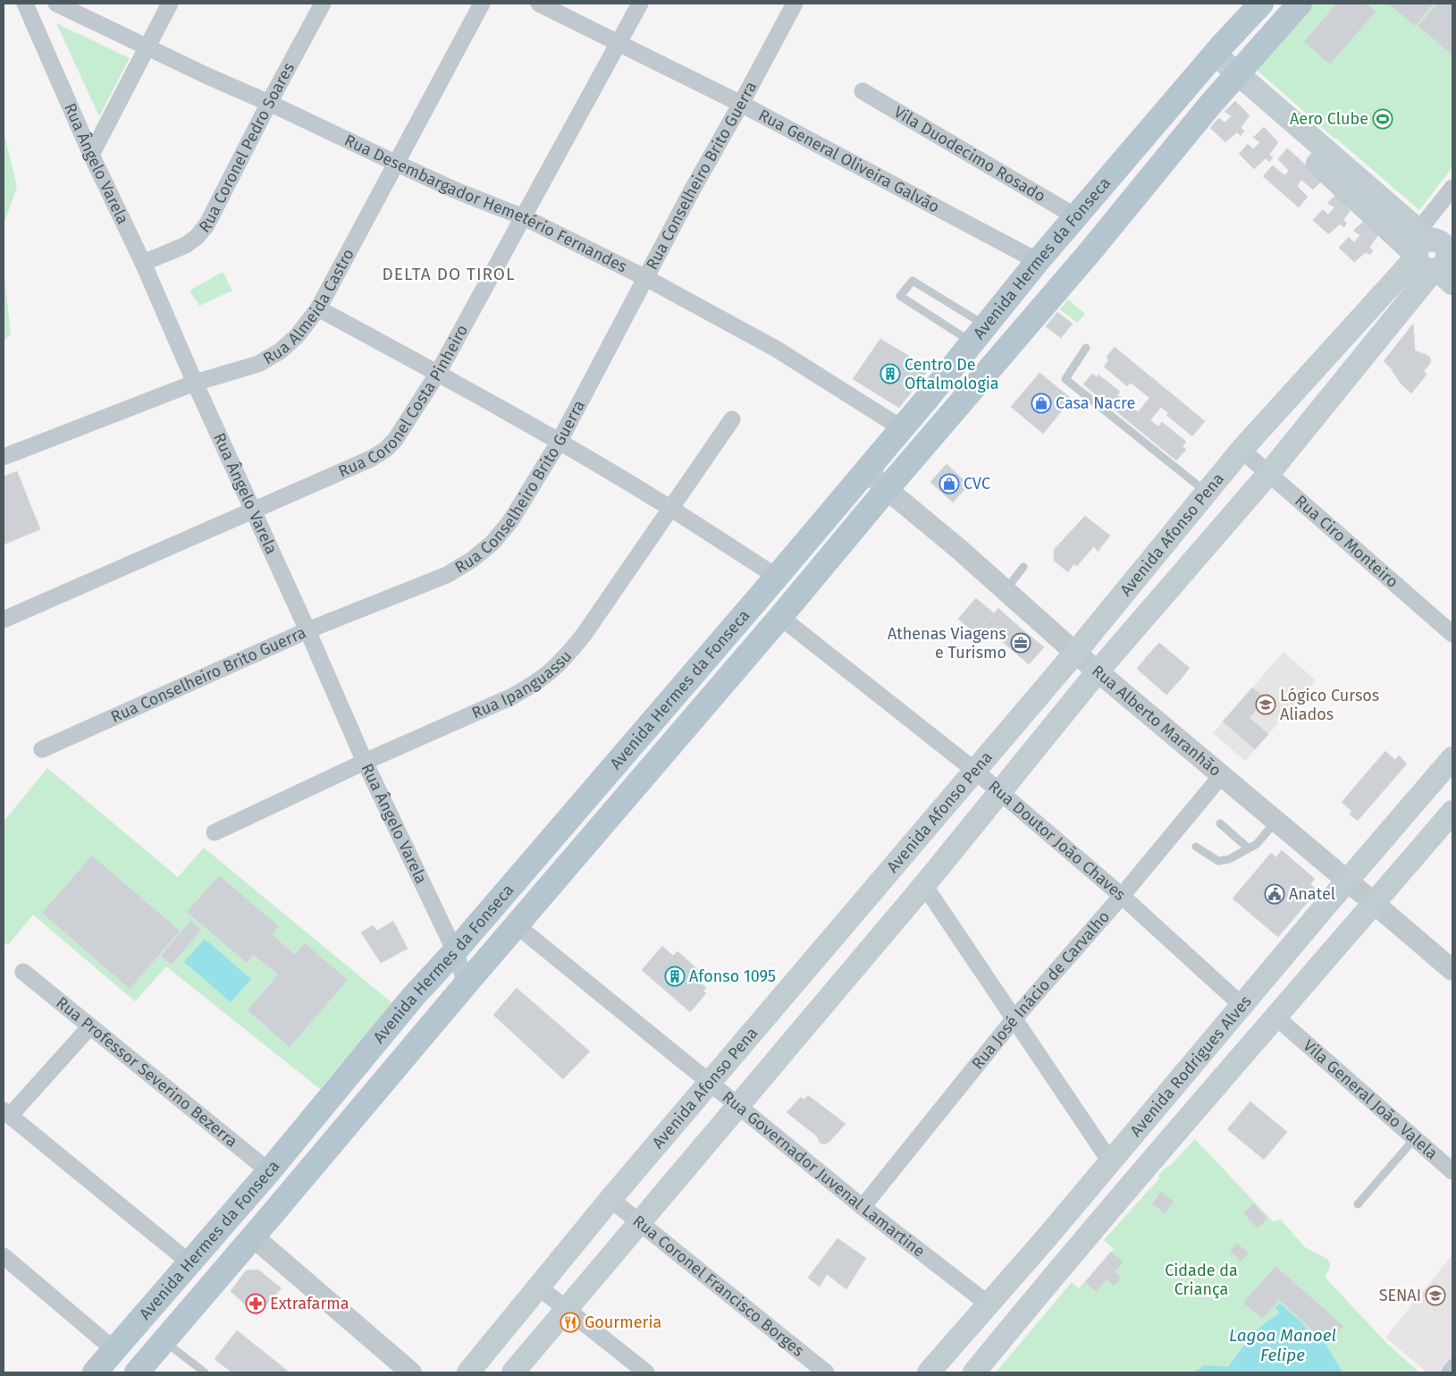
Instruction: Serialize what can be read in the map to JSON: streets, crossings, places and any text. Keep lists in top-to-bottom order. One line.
{"streets":{"main road":["Avenida Hermes da Fonseca","Avenida Afonso Pena","Avenida Rodrigues Alves"],"street":["Rua Coronel Pedro Soares","Vila Duodecimo Rosado","Rua General Oliveira Galvão","Rua Ângelo Varela","Rua Conselheiro Brito Guerra","Rua Desembargador Hemetério Fernandes","Rua Almeida Castro","Rua Coronel Costa Pinheiro","Rua Ciro Monteiro","Rua Ipanguassu","Rua Alberto Maranhão","Rua Doutor João Chaves","Rua José Inácio de Carvalho","Rua Professor Severino Bezerra","Vila General João Valela","Rua Governador Juvenal Lamartine","Rua Coronel Francisco Borges"]},"crossings":[["Rua Coronel Pedro Soares","Rua Ângelo Varela"],["Rua Coronel Pedro Soares","Rua Desembargador Hemetério Fernandes"],["Vila Duodecimo Rosado","Avenida Hermes da Fonseca"],["Rua General Oliveira Galvão","Rua Conselheiro Brito Guerra"],["Rua General Oliveira Galvão","Avenida Hermes da Fonseca"],["Rua General Oliveira Galvão","Rua Coronel Costa Pinheiro"],["Rua Ângelo Varela","Rua Conselheiro Brito Guerra"],["Rua Ângelo Varela","Avenida Hermes da Fonseca"],["Rua Ângelo Varela","Rua Almeida Castro"],["Rua Ângelo Varela","Rua Coronel Costa Pinheiro"],["Rua Ângelo Varela","Rua Ipanguassu"],["Rua Conselheiro Brito Guerra","Rua Desembargador Hemetério Fernandes"],["Rua Desembargador Hemetério Fernandes","Avenida Hermes da Fonseca"],["Rua Desembargador Hemetério Fernandes","Rua Almeida Castro"],["Rua Desembargador Hemetério Fernandes","Rua Coronel Costa Pinheiro"],["Avenida Hermes da Fonseca","Rua Alberto Maranhão"],["Avenida Hermes da Fonseca","Rua Doutor João Chaves"],["Avenida Hermes da Fonseca","Rua Professor Severino Bezerra"],["Avenida Hermes da Fonseca","Rua Governador Juvenal Lamartine"],["Avenida Afonso Pena","Rua Ciro Monteiro"],["Avenida Afonso Pena","Rua Alberto Maranhão"],["Avenida Afonso Pena","Rua Doutor João Chaves"],["Avenida Afonso Pena","Rua Governador Juvenal Lamartine"],["Avenida Afonso Pena","Rua Coronel Francisco Borges"],["Rua Alberto Maranhão","Rua José Inácio de Carvalho"],["Rua Alberto Maranhão","Avenida Rodrigues Alves"],["Rua Doutor João Chaves","Rua José Inácio de Carvalho"],["Rua Doutor João Chaves","Avenida Rodrigues Alves"],["Rua José Inácio de Carvalho","Rua Governador Juvenal Lamartine"],["Avenida Rodrigues Alves","Vila General João Valela"],["Avenida Rodrigues Alves","Rua Governador Juvenal Lamartine"]],"districts":["DELTA DO TIROL"],"water":["Lagoa Manoel Felipe"],"parks":["Cidade da Criança"],"places":{"sports":["Aero Clube"],"building":["Centro De Oftalmologia","Afonso 1095"],"shop":["Casa Nacre","CVC"],"office":["Athenas Viagens e Turismo"],"school or university":["Lógico Cursos Aliados","SENAI"],"public building":["Anatel"],"pharmacy":["Extrafarma"],"restaurant":["Gourmeria"]}}
